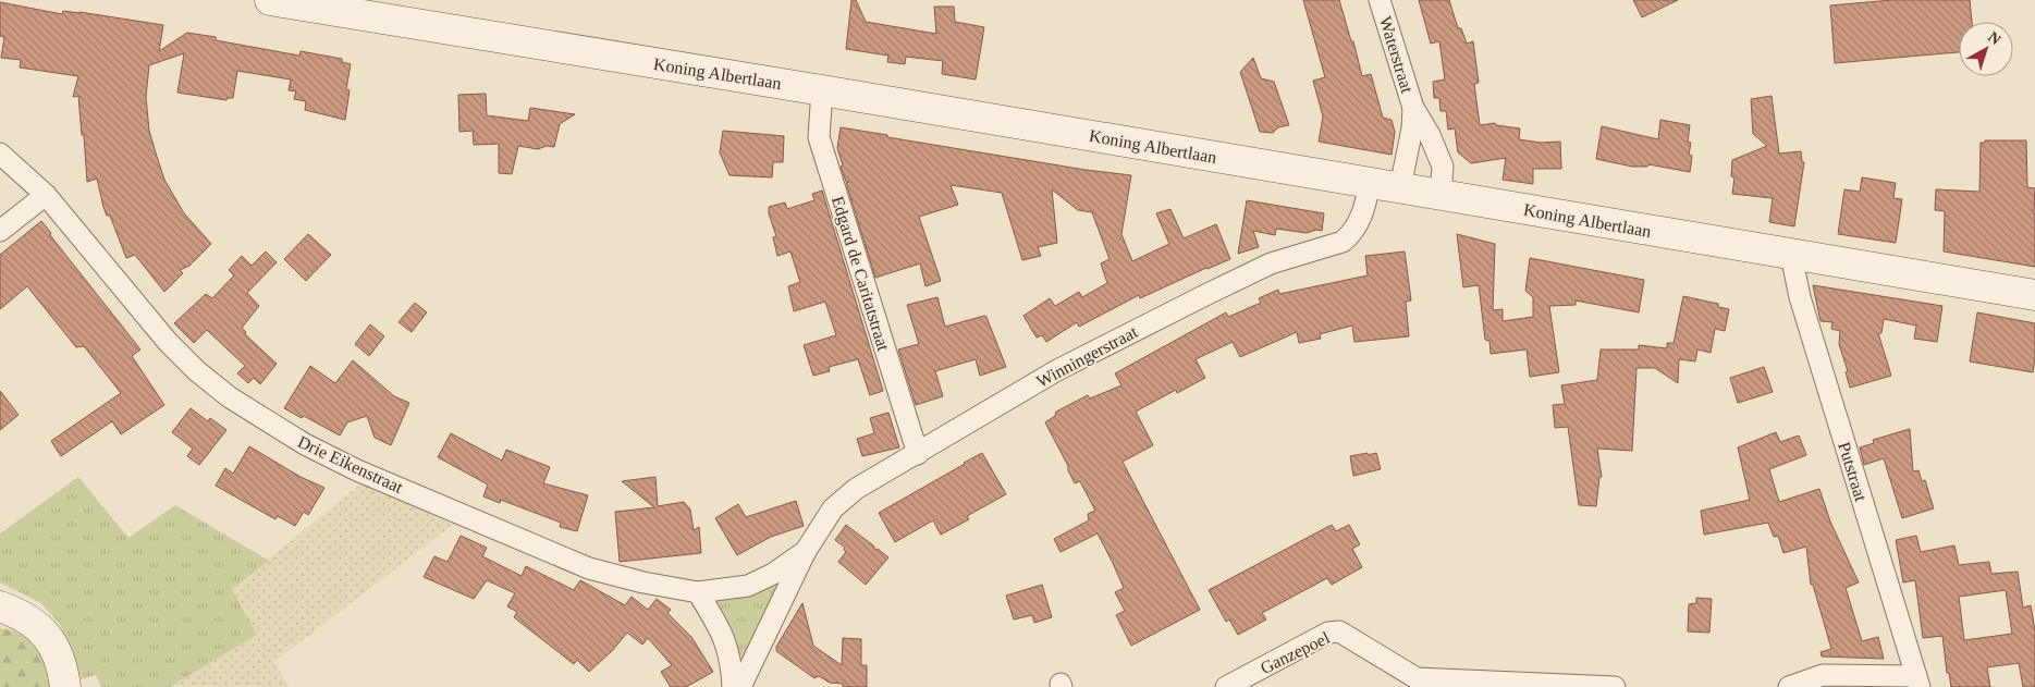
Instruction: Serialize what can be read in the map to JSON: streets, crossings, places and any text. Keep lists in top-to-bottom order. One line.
{"streets":{"street":["Waterstraat","Koning Albertlaan","Edgard de Caritatstraat","Winningerstraat","Drie Eikenstraat","Putstraat","Ganzepoel"]},"crossings":[["Waterstraat","Koning Albertlaan"],["Koning Albertlaan","Edgard de Caritatstraat"],["Koning Albertlaan","Winningerstraat"],["Koning Albertlaan","Putstraat"],["Edgard de Caritatstraat","Winningerstraat"],["Winningerstraat","Drie Eikenstraat"]],"north":"top right"}
